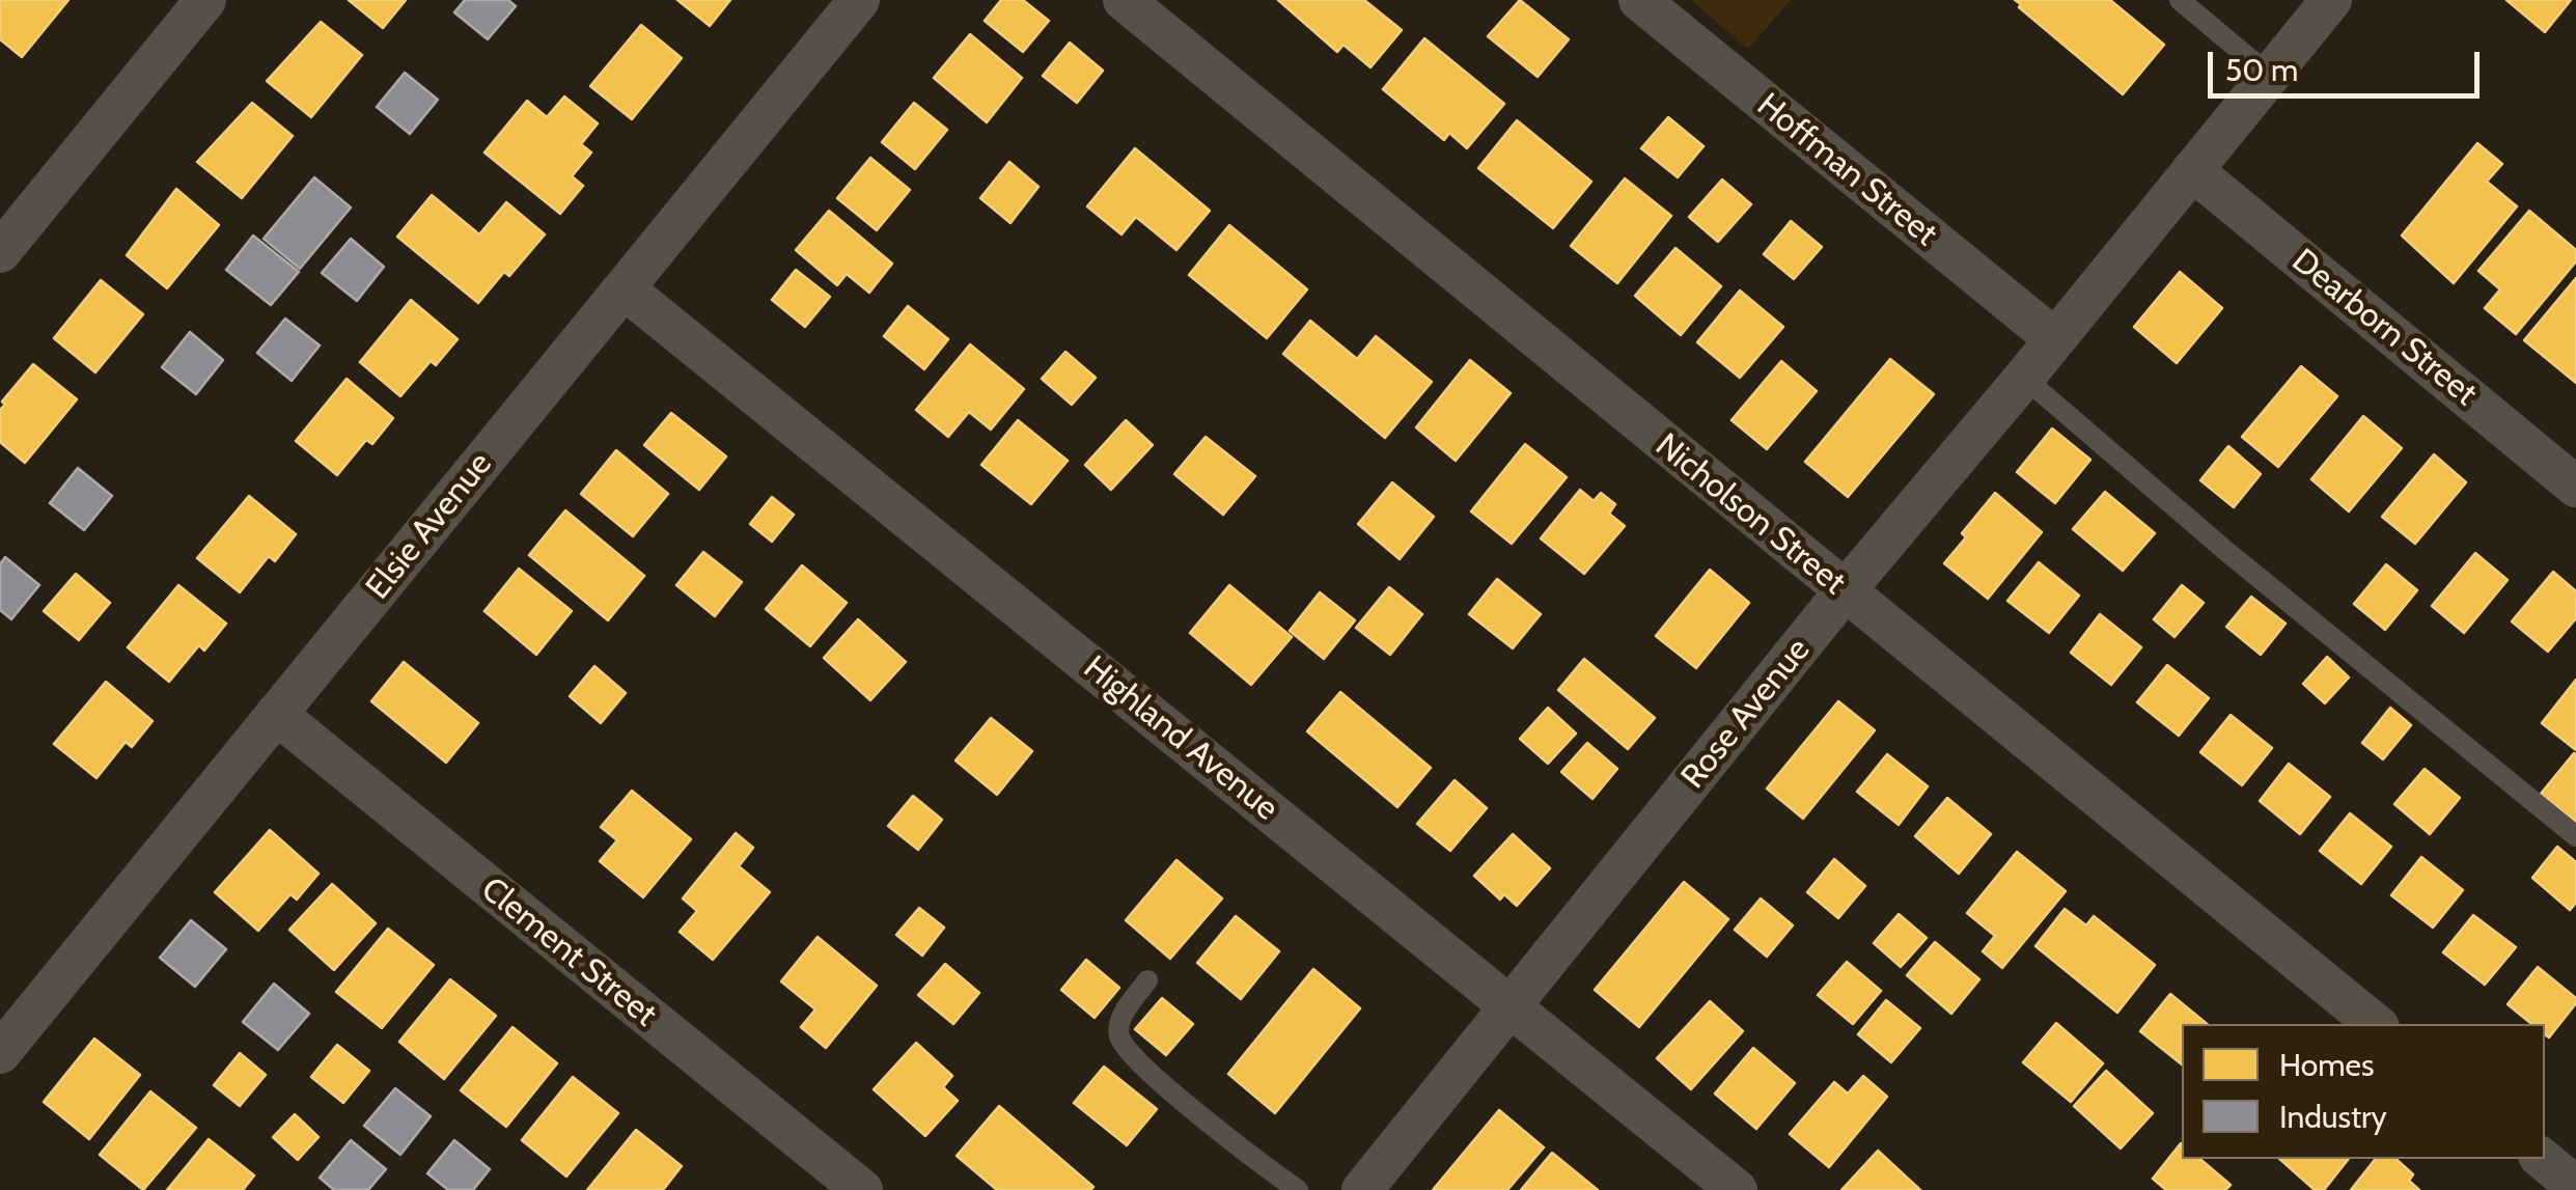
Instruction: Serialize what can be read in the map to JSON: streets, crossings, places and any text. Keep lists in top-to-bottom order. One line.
{"streets":{"street":["Hoffman Street","Dearborn Street","Nicholson Street","Elsie Avenue","Rose Avenue","Highland Avenue","Clement Street"]},"crossings":[["Hoffman Street","Rose Avenue"],["Dearborn Street","Rose Avenue"],["Nicholson Street","Rose Avenue"],["Elsie Avenue","Highland Avenue"],["Elsie Avenue","Clement Street"],["Rose Avenue","Highland Avenue"]],"legend":["Homes","Industry"],"scale_bar":"50 m"}
